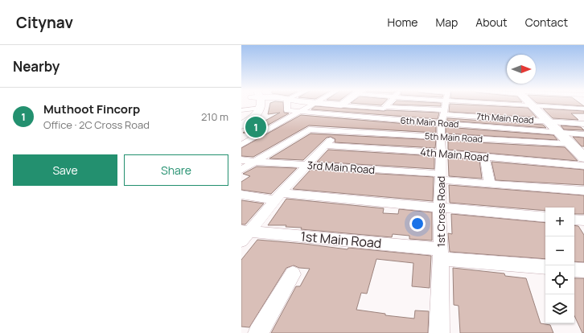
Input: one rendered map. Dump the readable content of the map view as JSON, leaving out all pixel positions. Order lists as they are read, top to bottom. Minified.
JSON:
{"streets":{"street":["7th Main Road","6th Main Road","5th Main Road","4th Main Road","3rd Main Road","1st Cross Road","1st Main Road"]},"crossings":[["5th Main Road","3rd Main Road"],["5th Main Road","1st Cross Road"],["4th Main Road","1st Cross Road"],["3rd Main Road","1st Cross Road"],["1st Cross Road","1st Main Road"]],"north":"right","page":{"header":"Citynav","nav":["Home","Map","About","Contact"],"heading":"Nearby","list":[{"mark":"1","name":"Muthoot Fincorp","note":"Office · 2C Cross Road","value":"210 m"}],"pins":"1","buttons":["Save","Share"],"map_buttons":["+","−"]}}
